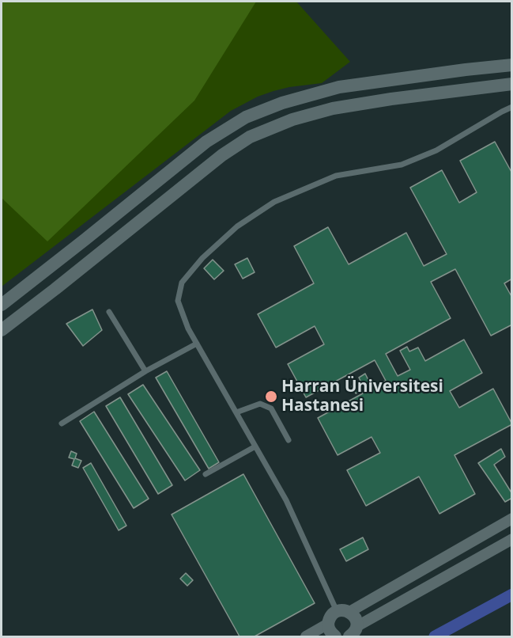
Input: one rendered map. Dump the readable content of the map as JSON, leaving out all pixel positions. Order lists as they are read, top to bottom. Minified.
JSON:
{"places":["Harran Üniversitesi Hastanesi"]}
